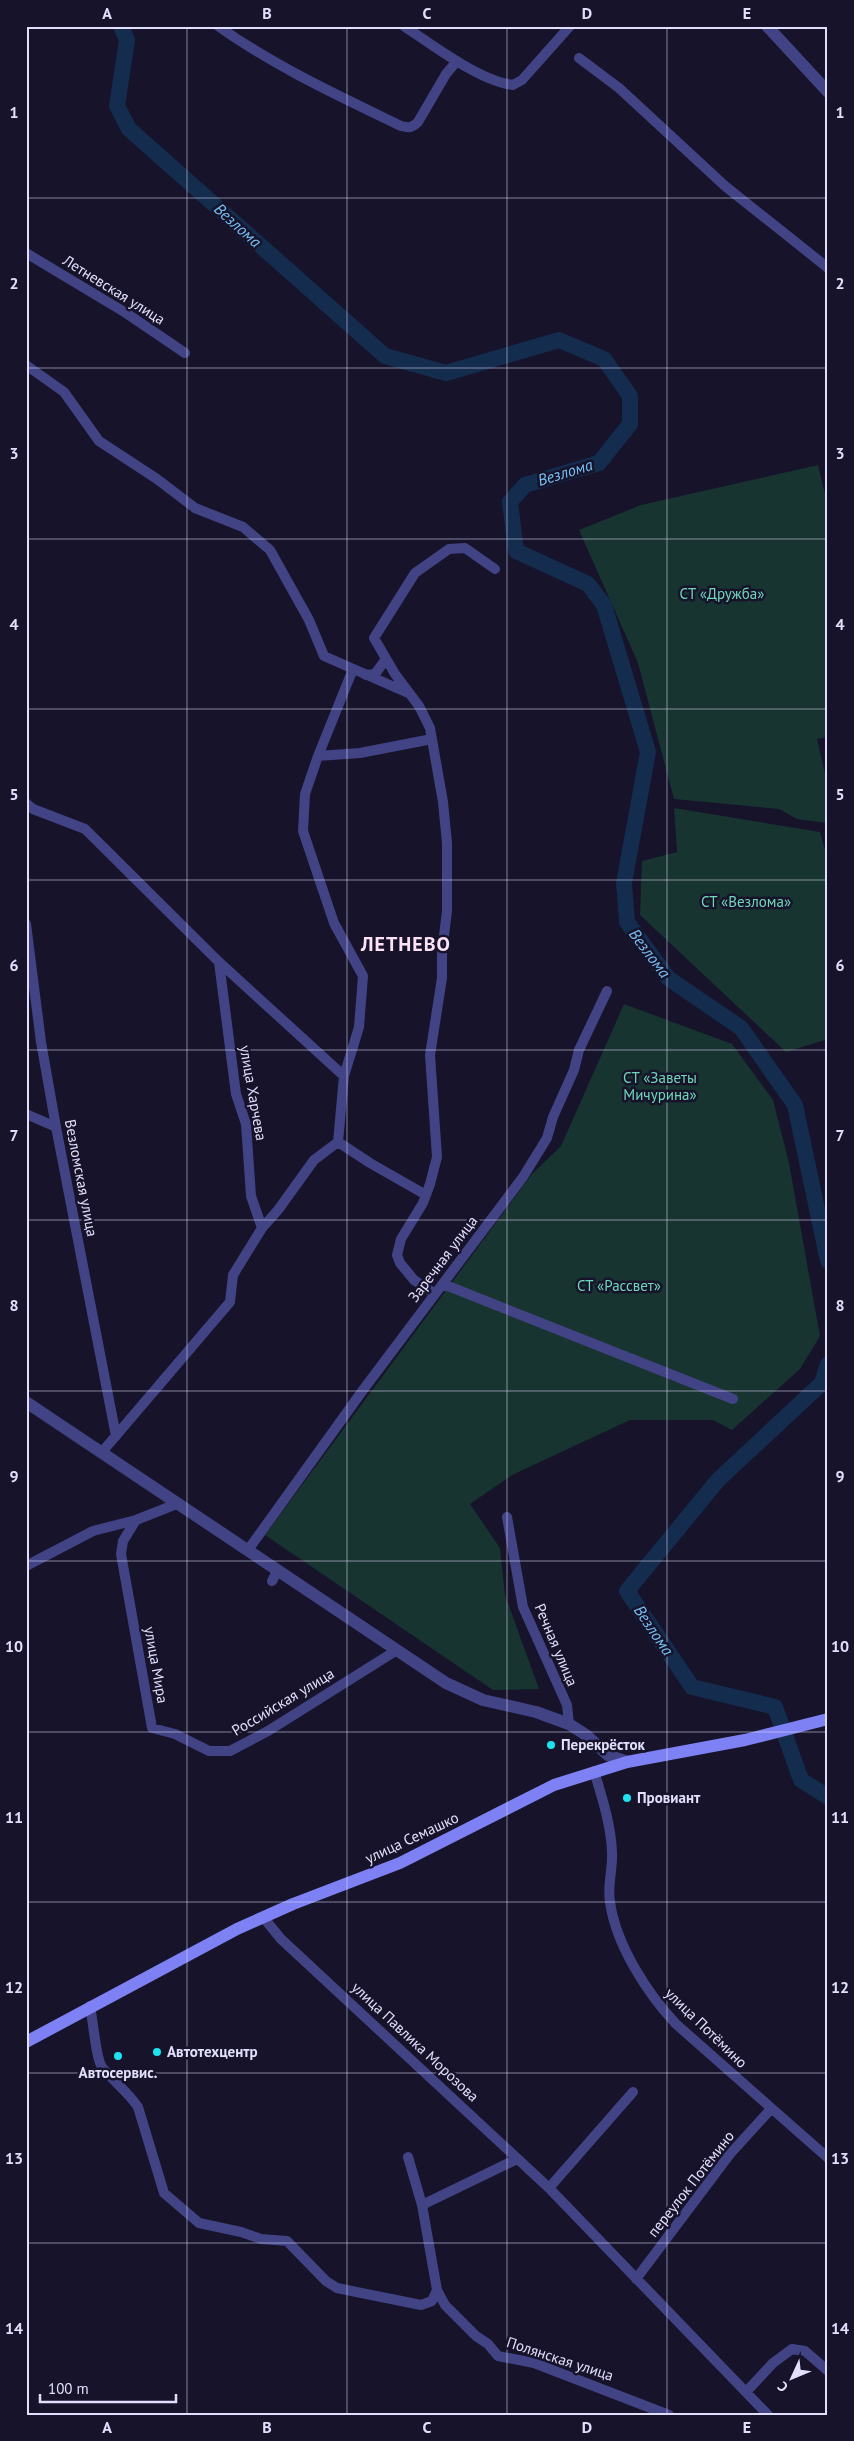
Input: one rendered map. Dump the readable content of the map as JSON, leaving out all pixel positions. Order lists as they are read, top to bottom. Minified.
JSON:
{"streets":{"main road":["улица Семашко"],"street":["Летневская улица","улица Харчева","Везломская улица","Заречная улица","Речная улица","улица Мира","Российская улица","улица Потёмино","улица Павлика Морозова","переулок Потёмино","Полянская улица"]},"crossings":[["улица Мира","Российская улица"],["улица Семашко","улица Потёмино"],["улица Семашко","улица Павлика Морозова"],["улица Потёмино","переулок Потёмино"],["улица Павлика Морозова","переулок Потёмино"]],"districts":["ЛЕТНЕВО"],"water":["Везлома"],"parks":["СТ «Дружба»","СТ «Везлома»","СТ «Заветы Мичурина»","СТ «Рассвет»"],"places":["Перекрёсток","Провиант","Автотехцентр","Автосервис."],"scale_bar":"100 m","north":"bottom left","grid":{"columns":["A","B","C","D","E"],"rows":["1","2","3","4","5","6","7","8","9","10","11","12","13","14"]}}
